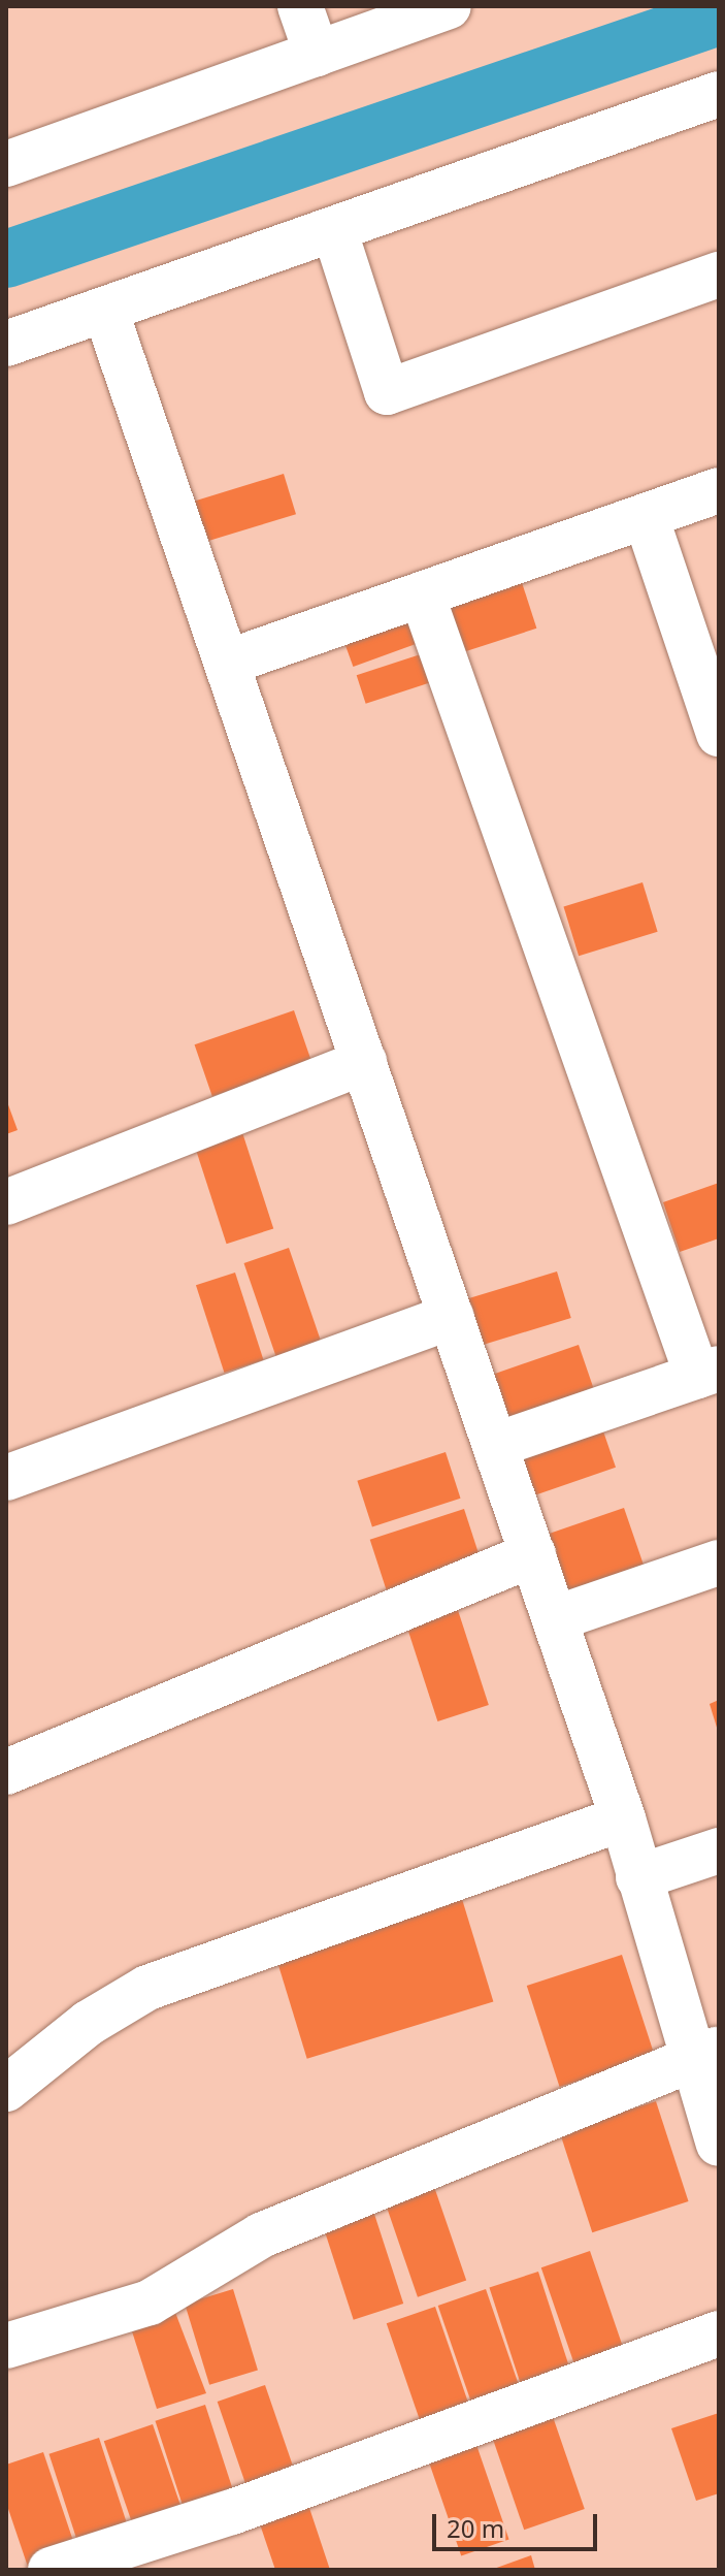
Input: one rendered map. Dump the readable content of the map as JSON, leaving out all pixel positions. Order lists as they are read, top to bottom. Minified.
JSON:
{"scale_bar":"20 m"}
